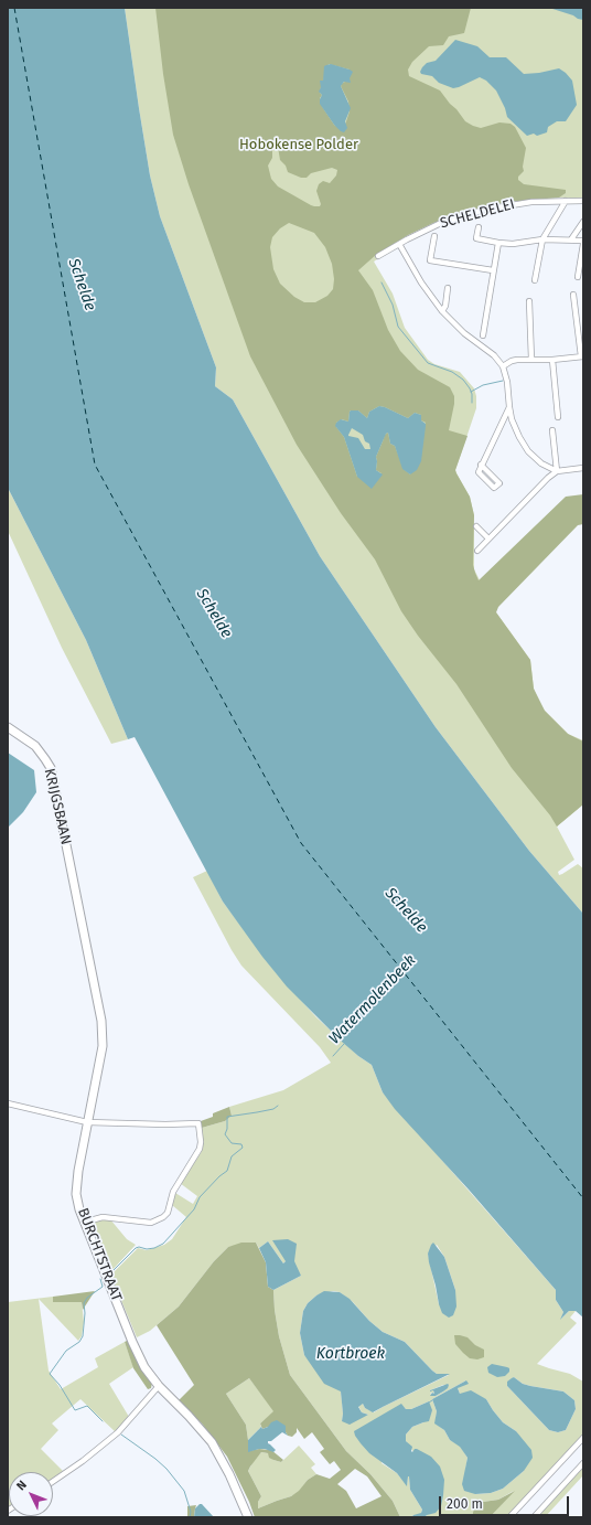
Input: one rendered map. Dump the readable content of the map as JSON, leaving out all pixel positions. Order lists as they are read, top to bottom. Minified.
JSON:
{"streets":{"main road":["KRIJGSBAAN","BURCHTSTRAAT"],"street":["SCHELDELEI"]},"crossings":[["KRIJGSBAAN","BURCHTSTRAAT"]],"water":["Schelde","Watermolenbeek","Kortbroek"],"parks":["Hobokense Polder"],"scale_bar":"200 m","north":"top left"}
